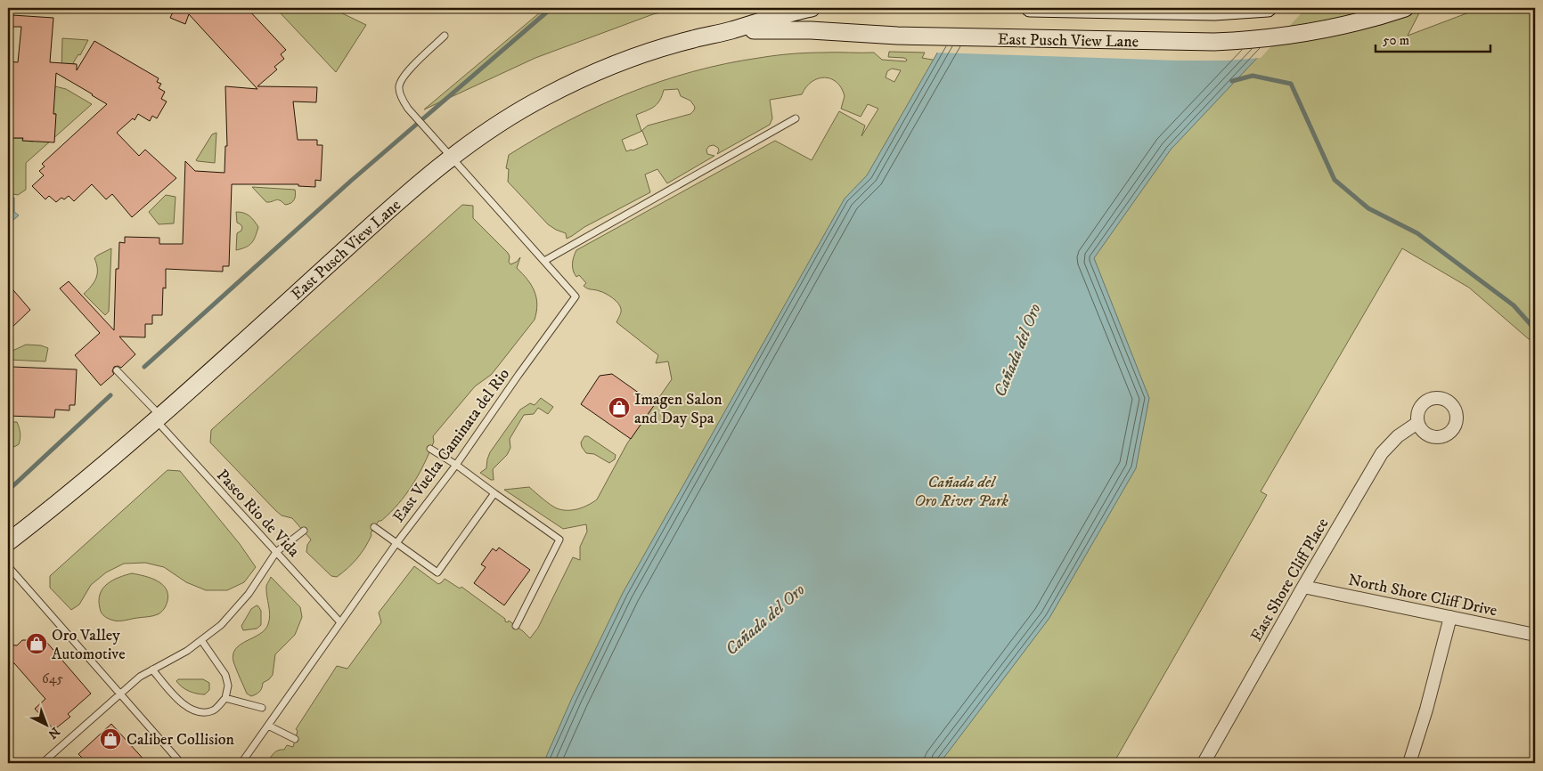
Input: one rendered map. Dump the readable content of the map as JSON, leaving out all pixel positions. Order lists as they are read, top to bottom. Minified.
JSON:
{"streets":{"main road":["East Pusch View Lane"],"street":["East Shore Cliff Place","North Shore Cliff Drive"],"lane":["East Vuelta Caminata del Rio","Paseo Rio de Vida"]},"crossings":[["East Pusch View Lane","East Vuelta Caminata del Rio"],["East Pusch View Lane","Paseo Rio de Vida"],["East Vuelta Caminata del Rio","Paseo Rio de Vida"],["East Shore Cliff Place","North Shore Cliff Drive"]],"water":["Cañada del Oro"],"parks":["Cañada del Oro River Park"],"places":{"shop":["Imagen Salon and Day Spa","Oro Valley Automotive","Caliber Collision"]},"house_numbers":["645"],"scale_bar":"50 m","north":"bottom right"}
